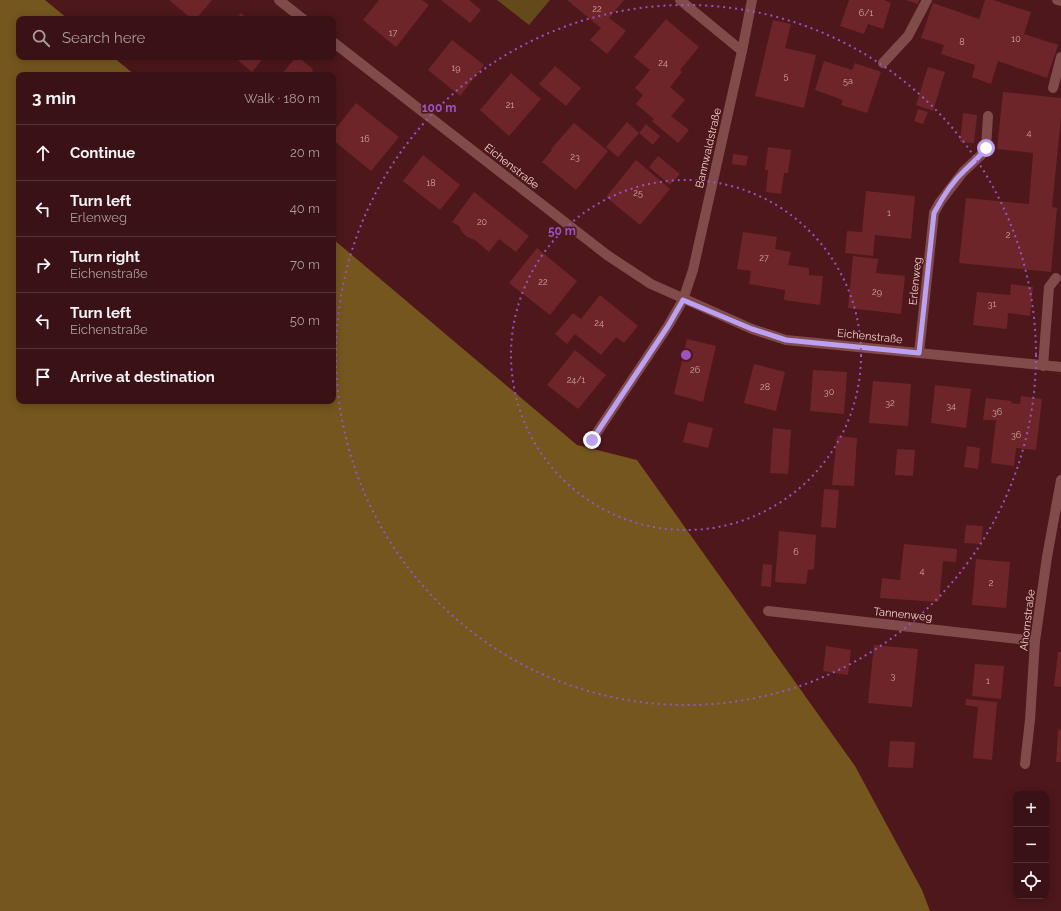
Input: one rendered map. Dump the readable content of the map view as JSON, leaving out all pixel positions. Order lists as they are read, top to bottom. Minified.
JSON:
{"streets":{"street":["Bannwaldstraße","Eichenstraße","Erlenweg","Tannenweg","Ahornstraße"]},"crossings":[["Bannwaldstraße","Eichenstraße"],["Eichenstraße","Erlenweg"],["Tannenweg","Ahornstraße"]],"house_numbers":["22","6/1","17","10","8","24","19","5","5a","21","4","16","23","18","25","1","20","2","27","22","29","31","24","26","24/1","28","30","32","34","36","36","6","4","2","3","1"],"page":{"search":"Search here","heading":["3 min","Walk · 180 m"],"list":[["Continue","20 m"],["Turn left","Erlenweg","40 m"],["Turn right","Eichenstraße","70 m"],["Turn left","Eichenstraße","50 m"],"Arrive at destination"],"map_buttons":["+","−"]},"rings":["100 m","50 m"]}
